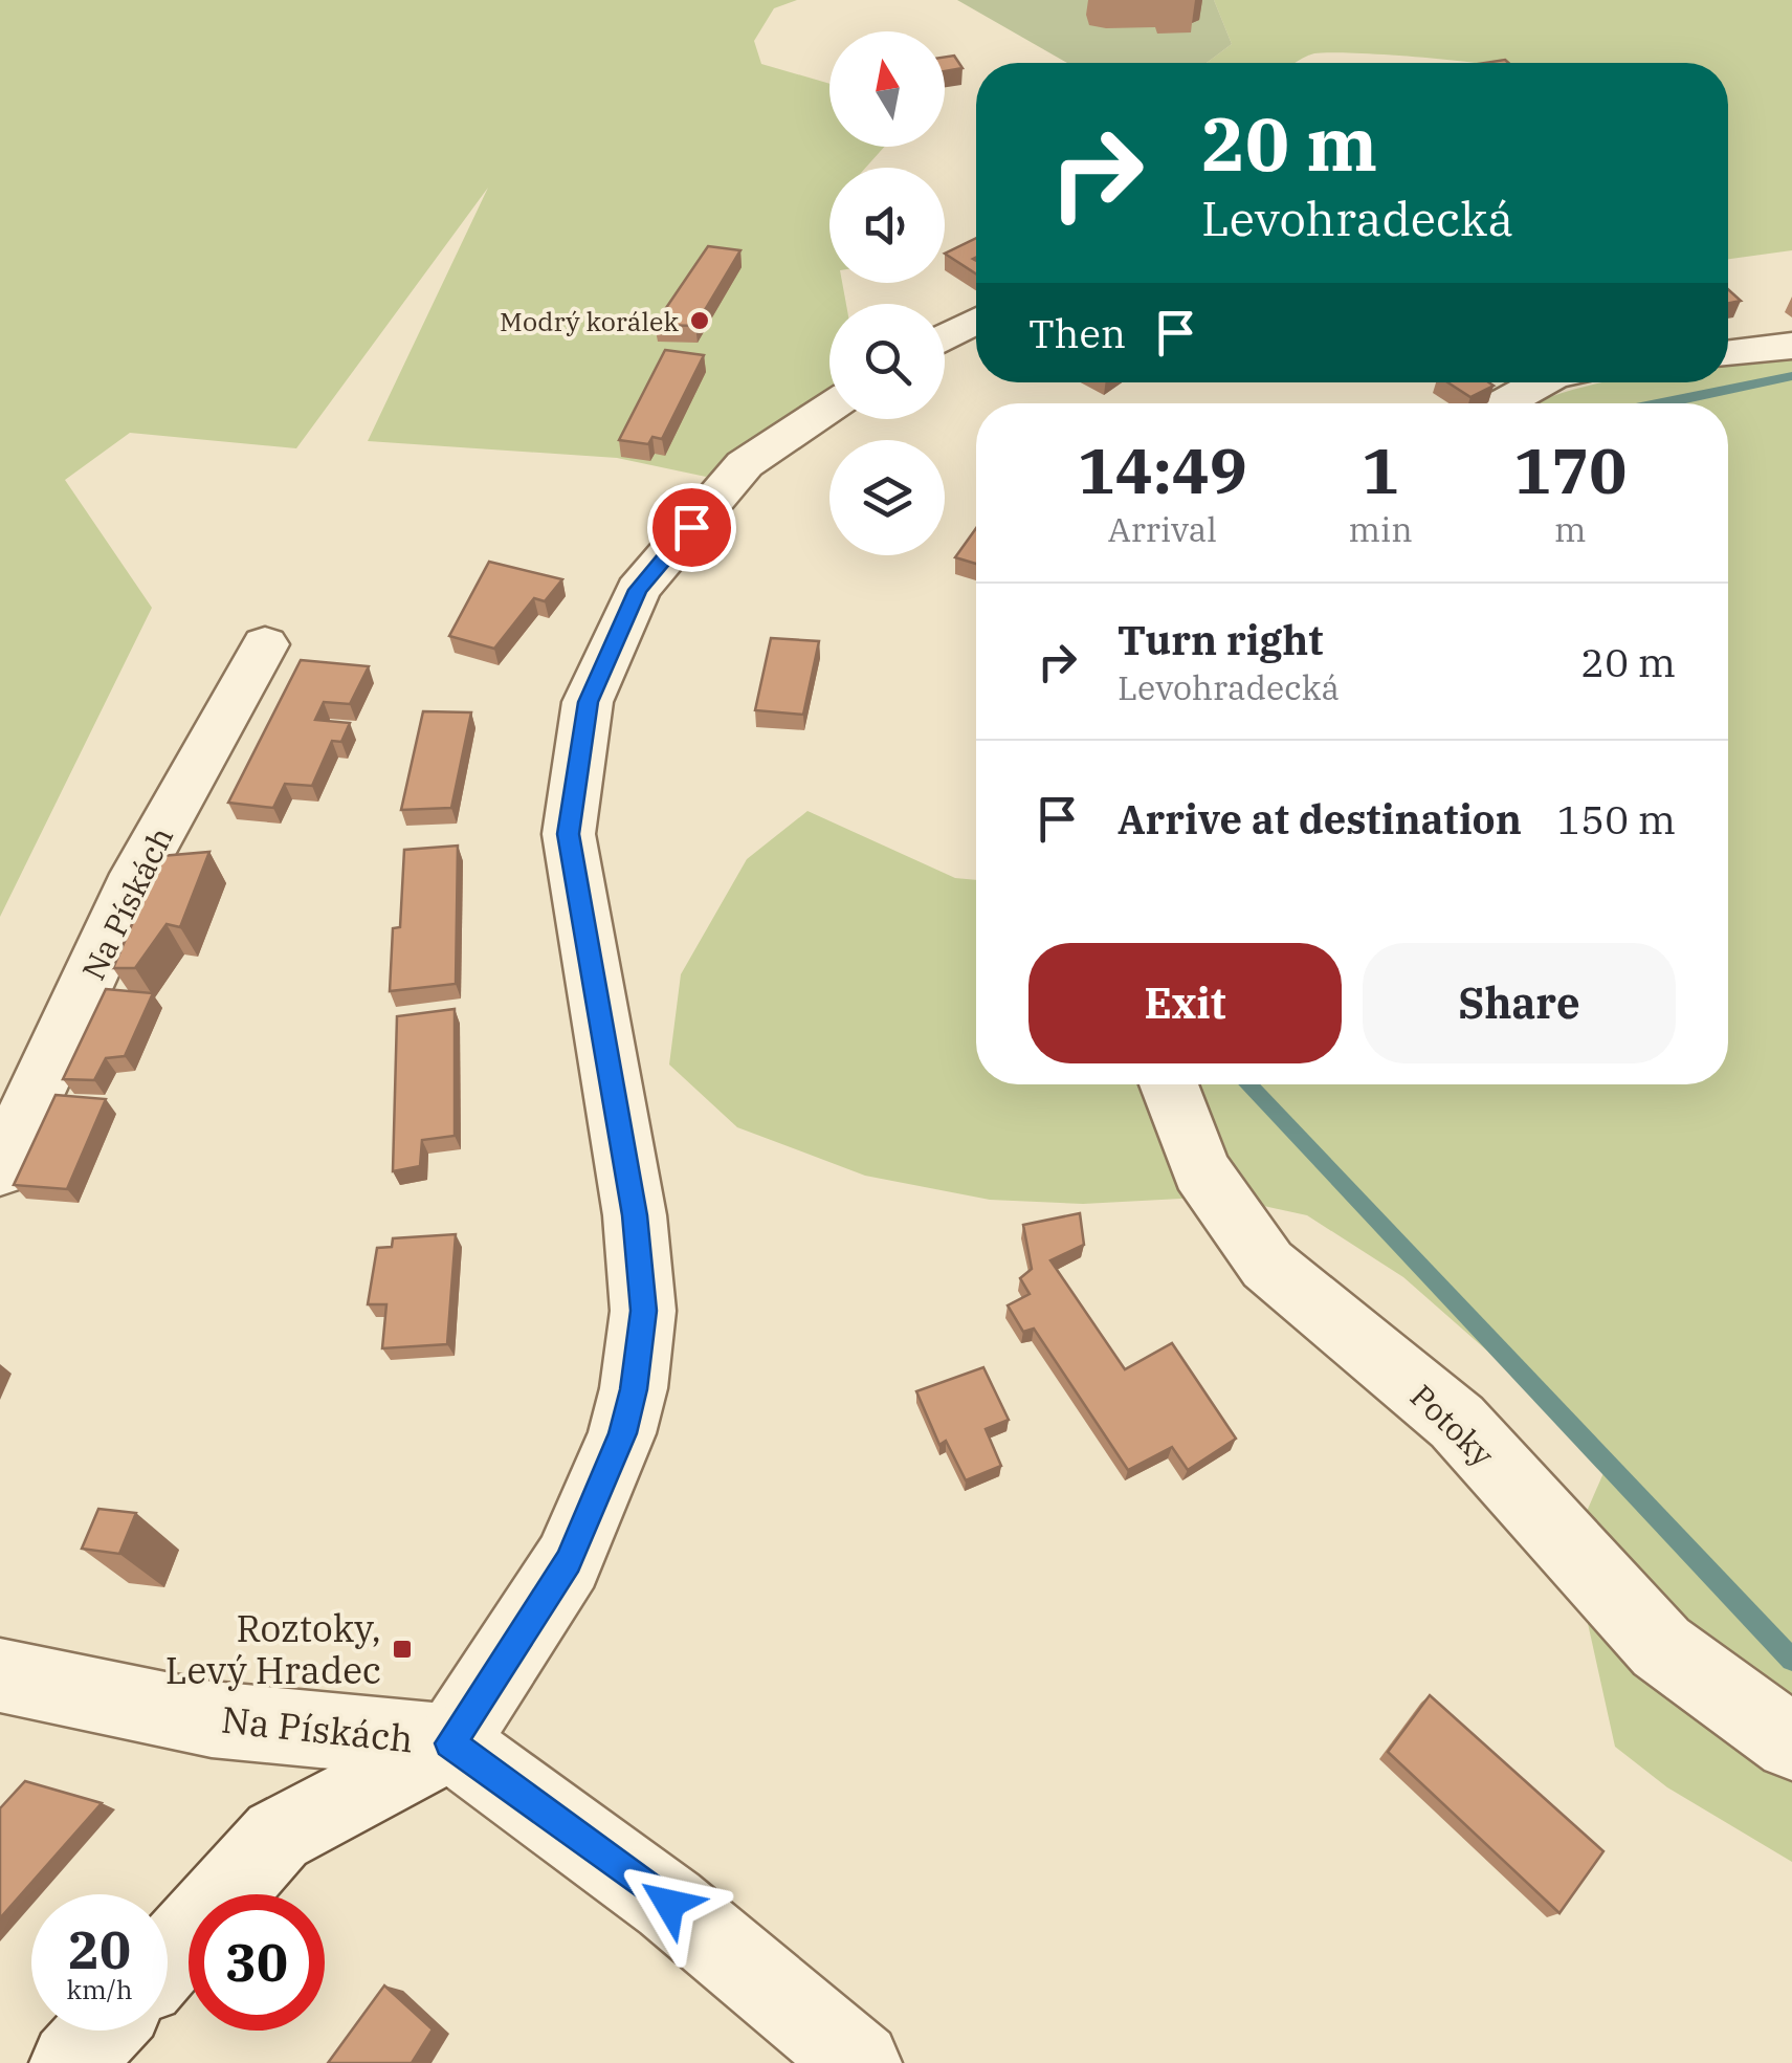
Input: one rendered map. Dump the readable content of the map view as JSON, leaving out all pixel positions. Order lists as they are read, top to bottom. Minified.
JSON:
{"streets":{"street":["Na Pískách","Potoky"]},"places":{"other":["Modrý korálek"],"transit":["Roztoky, Levý Hradec"]},"north":"top","page":{"turn":["20 m","Levohradecká"],"then":"Then","eta":["14:49","Arrival","1","min","170","m"],"list":[{"name":"Turn right","note":"Levohradecká","value":"20 m"},{"name":"Arrive at destination","value":"150 m"}],"buttons":["Exit","Share"],"speed":"20 km/h","limit":"30"}}
